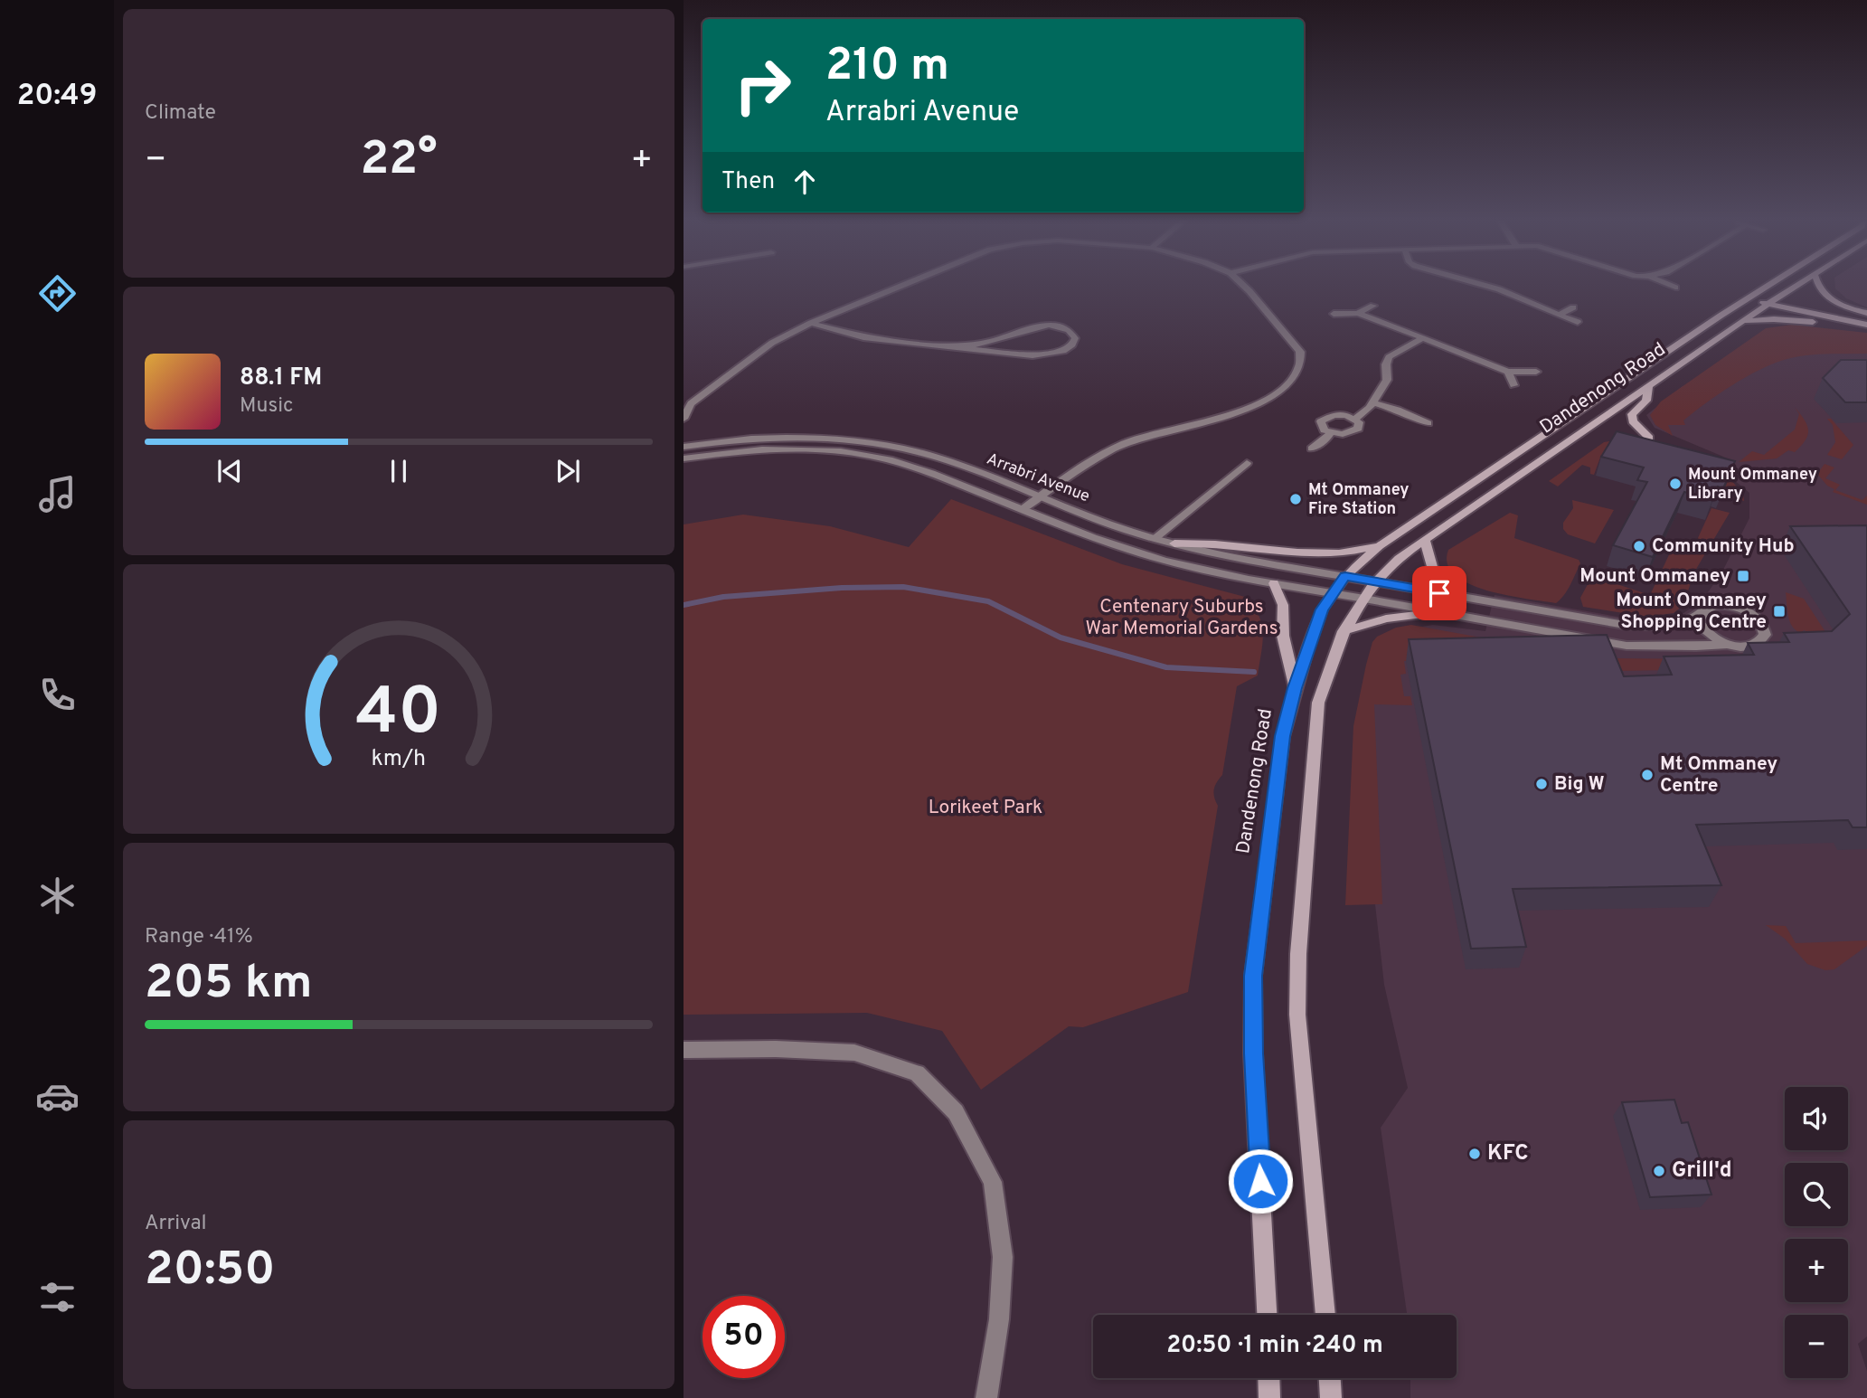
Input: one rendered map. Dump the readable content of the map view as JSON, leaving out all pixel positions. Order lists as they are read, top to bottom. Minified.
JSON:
{"streets":{"main road":["Dandenong Road"],"street":["Arrabri Avenue"]},"crossings":[["Dandenong Road","Arrabri Avenue"]],"parks":["Centenary Suburbs War Memorial Gardens","Lorikeet Park"],"places":{"other":["Mount Ommaney Library","Mt Ommaney Fire Station","Community Hub","Mt Ommaney Centre","Big W","KFC","Grill'd"],"transit":["Mount Ommaney","Mount Ommaney Shopping Centre"]},"page":{"tabs":"20:49","tile":["Climate",["Range · 41%","205 km"],["Arrival","20:50"]],"turn":["210 m","Arrabri Avenue"],"heat":["−","22°","+"],"then":"Then","song":["88.1 FM","Music"],"map_buttons":["+","−"],"limit":"50","trip":"20:50 · 1 min · 240 m","gauge":["40","km/h"]}}
